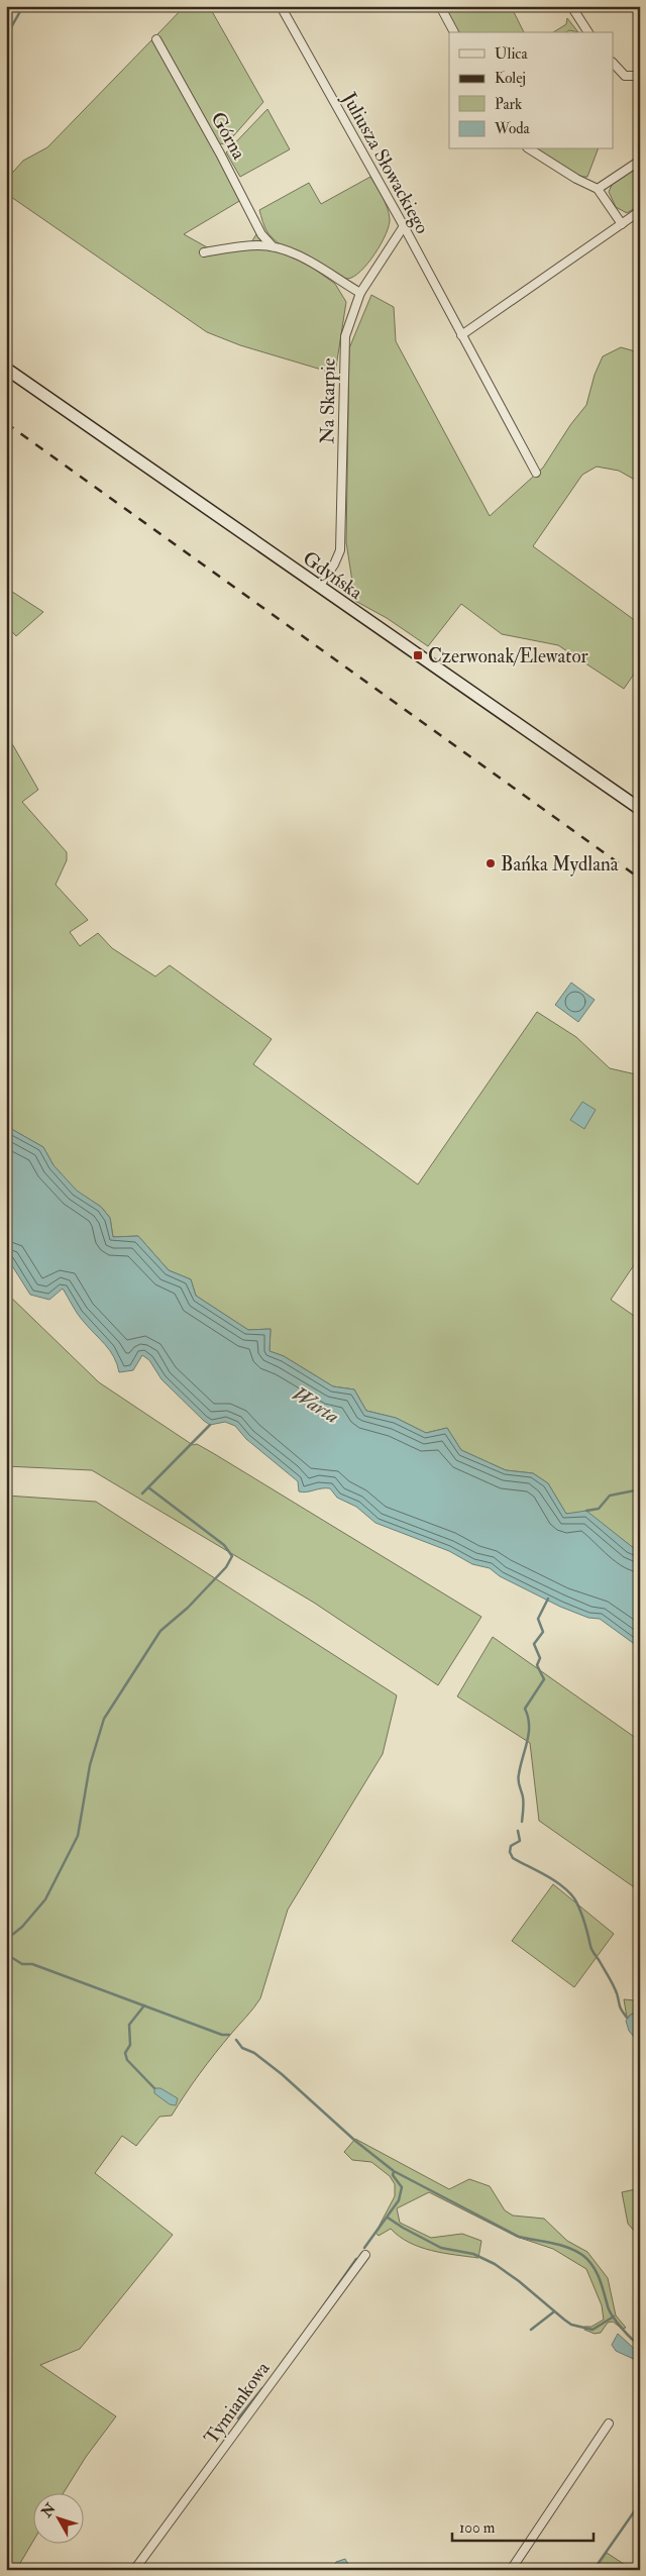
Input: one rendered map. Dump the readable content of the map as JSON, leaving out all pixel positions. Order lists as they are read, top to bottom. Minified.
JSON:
{"streets":{"main road":["Gdyńska"],"street":["Górna","Juliusza Słowackiego","Na Skarpie","Tymiankowa"]},"crossings":[["Juliusza Słowackiego","Na Skarpie"],["Na Skarpie","Gdyńska"]],"water":["Warta"],"places":{"transit":["Czerwonak/Elewator"],"other":["Bańka Mydlana"]},"legend":["Ulica","Kolej","Park","Woda"],"scale_bar":"100 m","north":"top left"}
